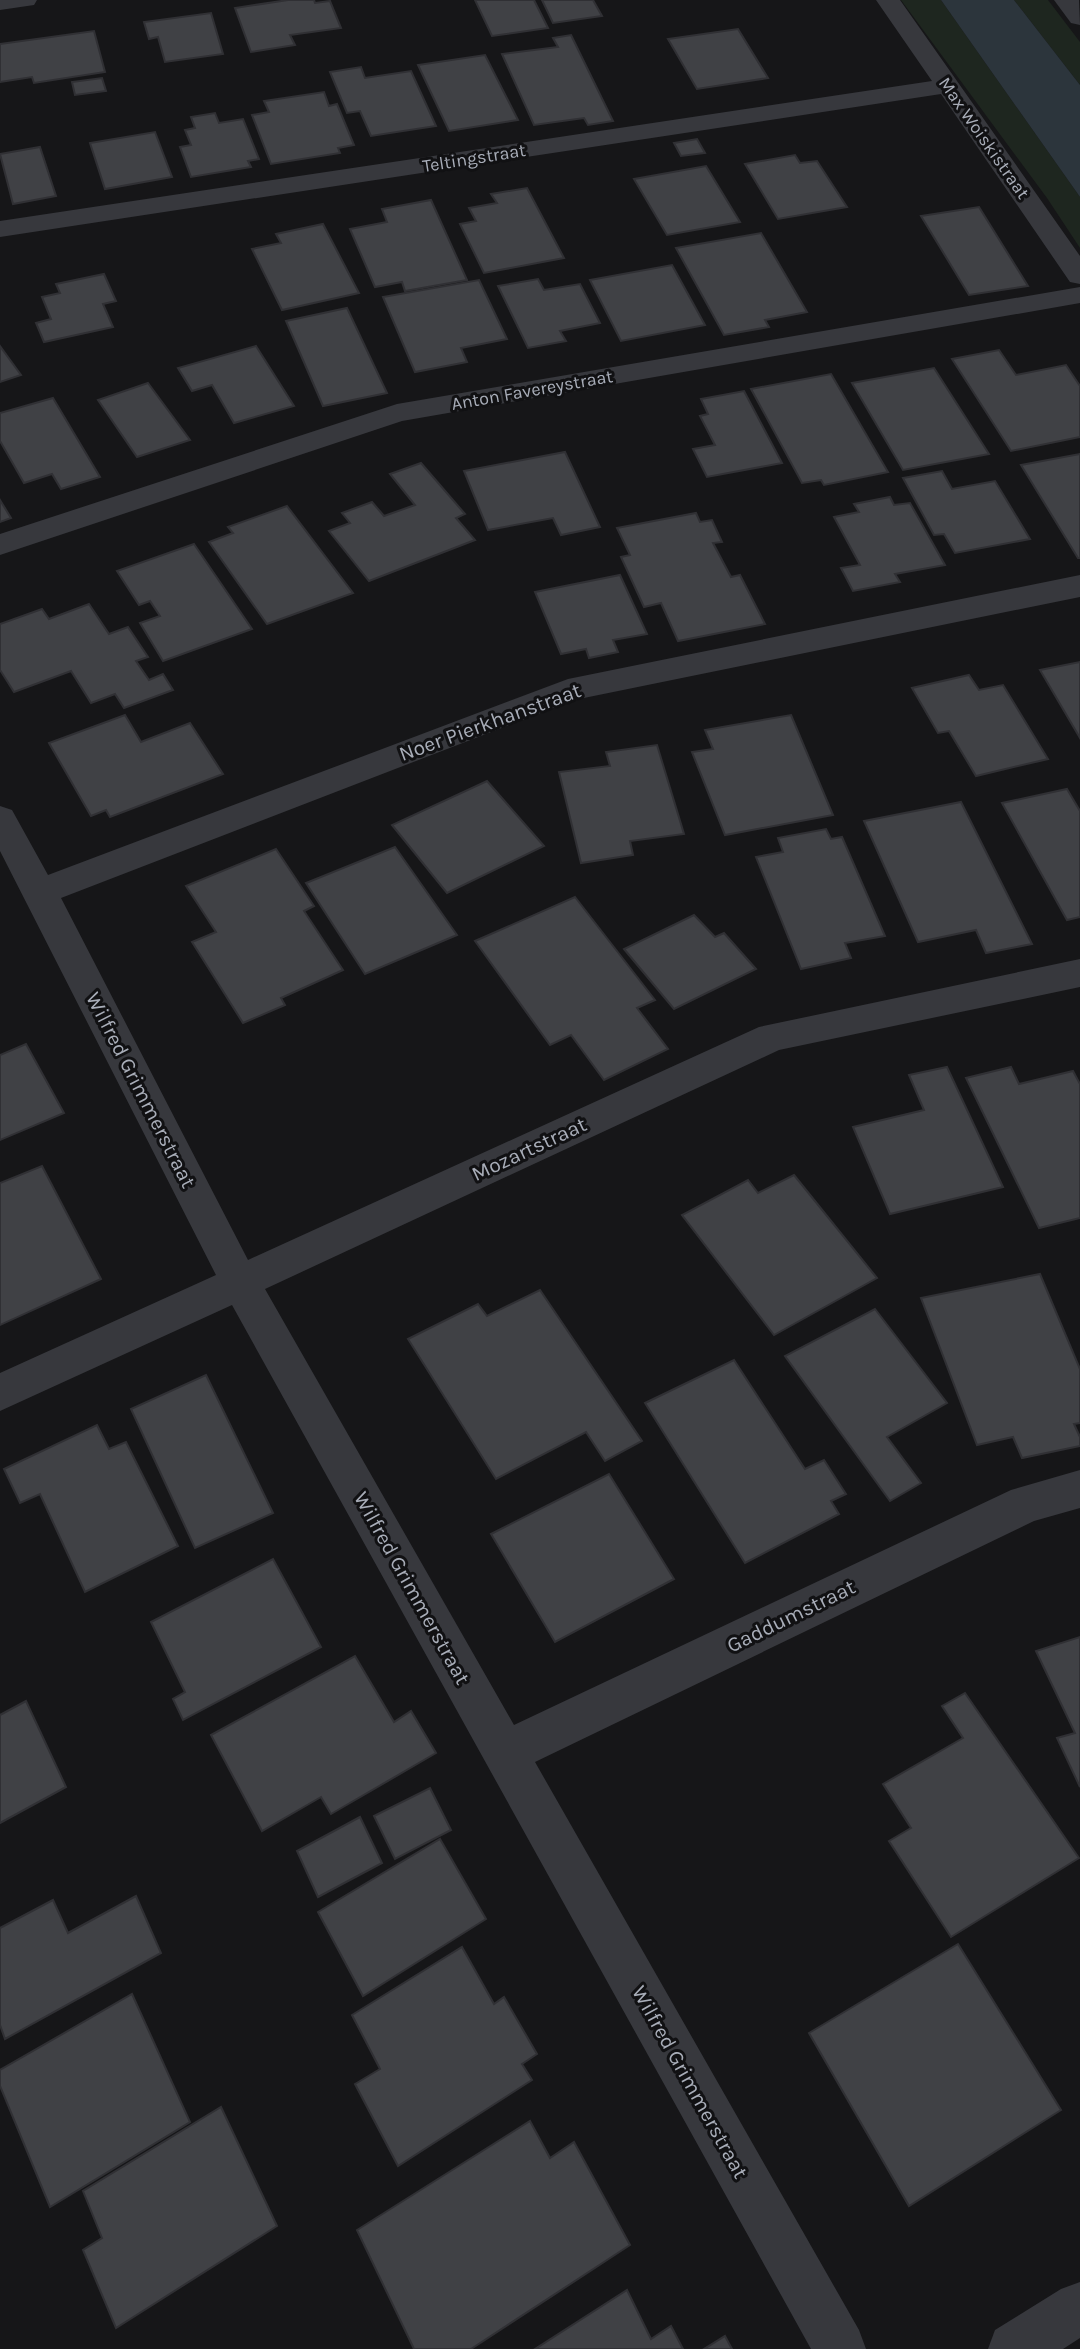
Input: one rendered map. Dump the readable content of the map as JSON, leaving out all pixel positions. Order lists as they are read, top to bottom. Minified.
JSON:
{"streets":{"street":["Max Woiskistraat","Teltingstraat","Anton Favereystraat","Noer Pierkhanstraat","Wilfred Grimmerstraat","Mozartstraat","Gaddumstraat"]},"crossings":[["Max Woiskistraat","Teltingstraat"],["Noer Pierkhanstraat","Wilfred Grimmerstraat"],["Wilfred Grimmerstraat","Mozartstraat"],["Wilfred Grimmerstraat","Gaddumstraat"]]}
